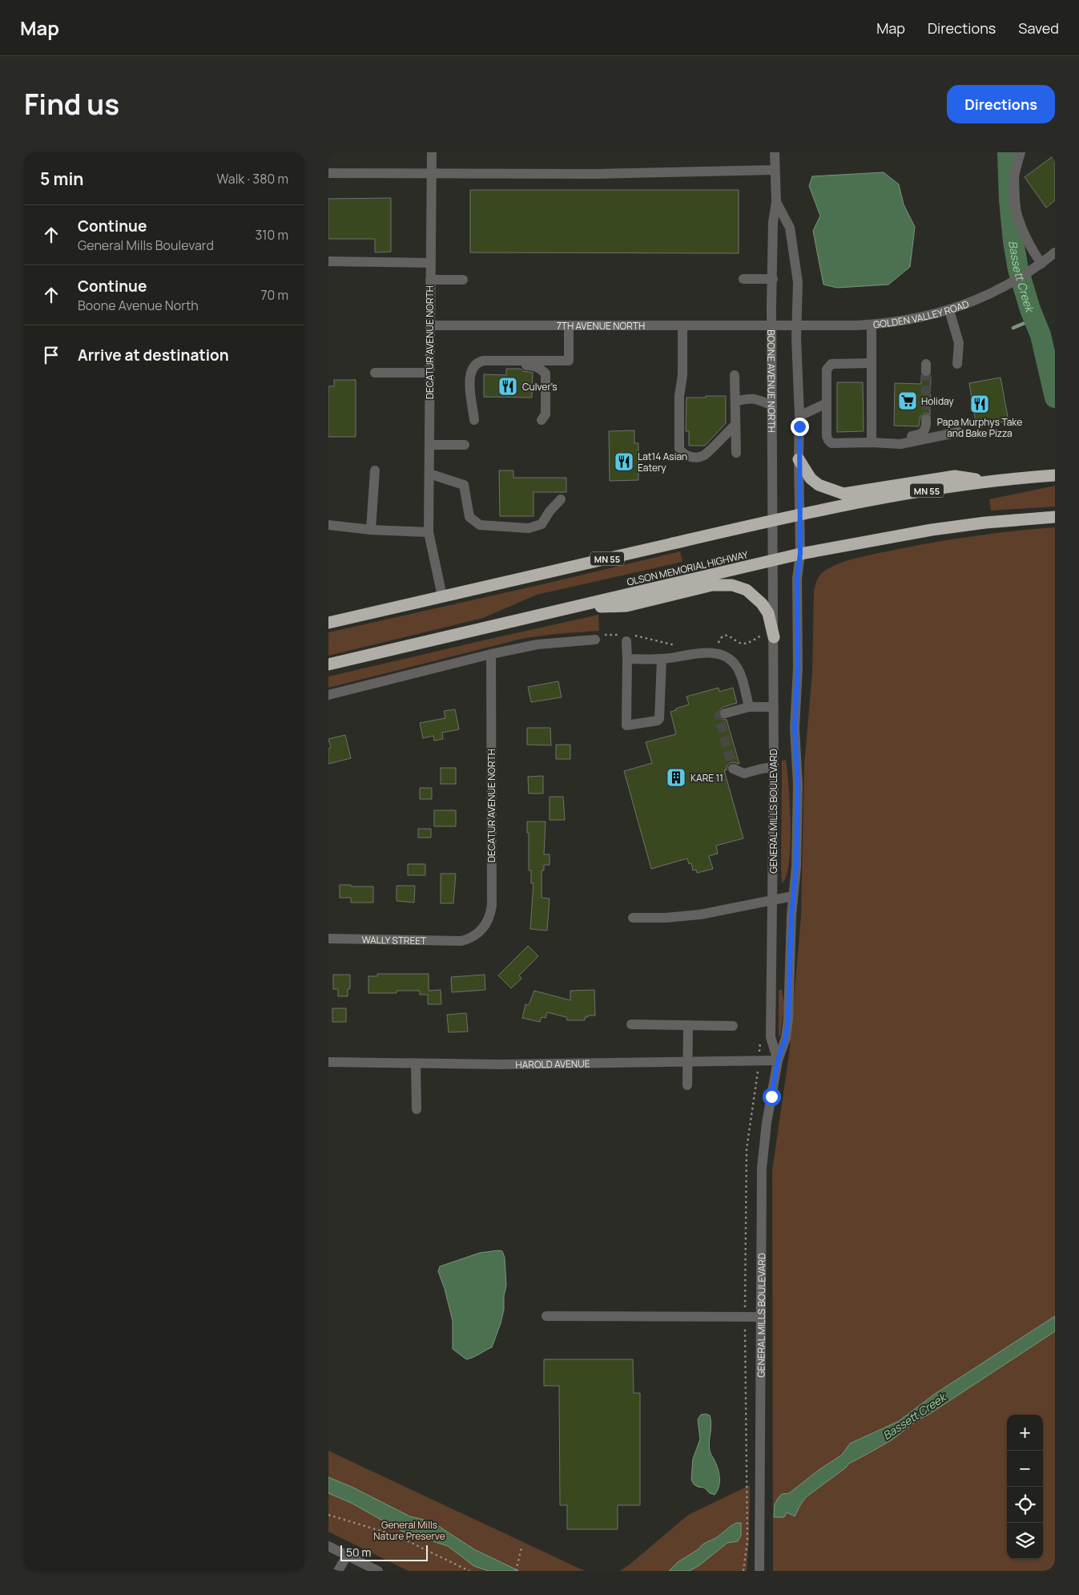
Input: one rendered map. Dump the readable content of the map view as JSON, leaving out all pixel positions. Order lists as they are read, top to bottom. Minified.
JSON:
{"streets":{"highway":["MN 55","OLSON MEMORIAL HIGHWAY"],"street":["GOLDEN VALLEY ROAD","7TH AVENUE NORTH","DECATUR AVENUE NORTH","BOONE AVENUE NORTH","GENERAL MILLS BOULEVARD","WALLY STREET","HAROLD AVENUE"]},"crossings":[["GOLDEN VALLEY ROAD","7TH AVENUE NORTH"],["GOLDEN VALLEY ROAD","BOONE AVENUE NORTH"],["7TH AVENUE NORTH","DECATUR AVENUE NORTH"],["7TH AVENUE NORTH","BOONE AVENUE NORTH"],["DECATUR AVENUE NORTH","MN 55"],["DECATUR AVENUE NORTH","WALLY STREET"],["BOONE AVENUE NORTH","MN 55"],["BOONE AVENUE NORTH","OLSON MEMORIAL HIGHWAY"],["BOONE AVENUE NORTH","GENERAL MILLS BOULEVARD"],["OLSON MEMORIAL HIGHWAY","GENERAL MILLS BOULEVARD"],["GENERAL MILLS BOULEVARD","HAROLD AVENUE"]],"water":["Bassett Creek"],"parks":["General Mills Nature Preserve"],"places":{"restaurant":["Culver's","Papa Murphys Take and Bake Pizza","Lat14 Asian Eatery"],"supermarket":["Holiday"],"building":["KARE 11"]},"scale_bar":"50 m","page":{"header":"Map","nav":["Map","Directions","Saved"],"title":"Find us","buttons":"Directions","heading":["5 min","Walk · 380 m"],"list":[["Continue","General Mills Boulevard","310 m"],["Continue","Boone Avenue North","70 m"],"Arrive at destination"],"map_buttons":["+","−"],"scale":"50 m"}}
